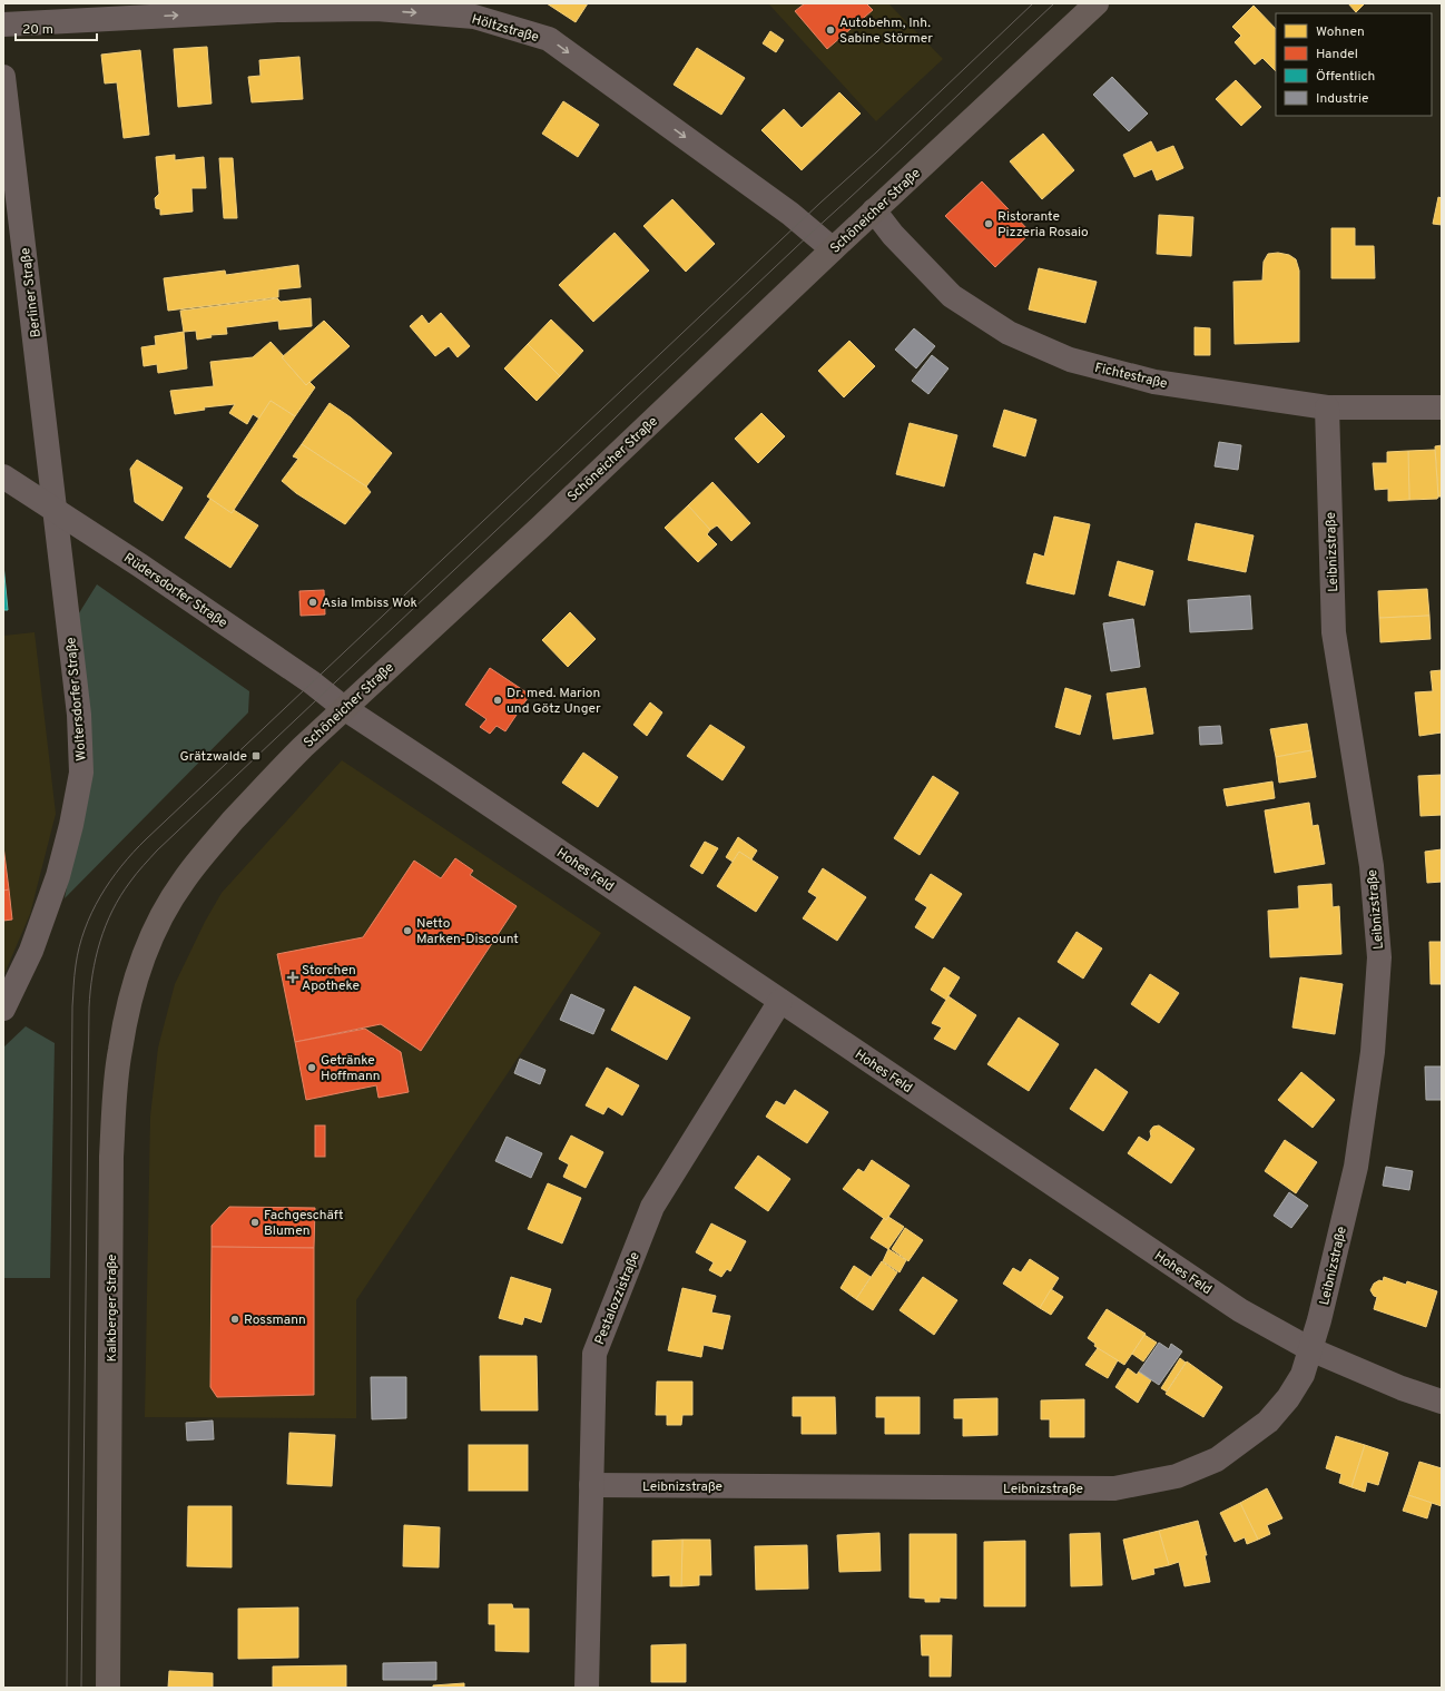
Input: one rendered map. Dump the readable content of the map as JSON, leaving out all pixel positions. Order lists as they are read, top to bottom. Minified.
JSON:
{"streets":{"main road":["Schöneicher Straße","Kalkberger Straße"],"street":["Höltzstraße","Berliner Straße","Fichtestraße","Leibnizstraße","Rüdersdorfer Straße","Woltersdorfer Straße","Hohes Feld","Pestalozzistraße"]},"crossings":[["Höltzstraße","Schöneicher Straße"],["Schöneicher Straße","Fichtestraße"],["Schöneicher Straße","Rüdersdorfer Straße"],["Schöneicher Straße","Hohes Feld"],["Schöneicher Straße","Kalkberger Straße"],["Berliner Straße","Rüdersdorfer Straße"],["Berliner Straße","Woltersdorfer Straße"],["Fichtestraße","Leibnizstraße"],["Leibnizstraße","Hohes Feld"],["Leibnizstraße","Pestalozzistraße"],["Rüdersdorfer Straße","Woltersdorfer Straße"],["Rüdersdorfer Straße","Hohes Feld"],["Hohes Feld","Pestalozzistraße"]],"one_way":["Höltzstraße"],"places":{"other":["Autobehm, Inh. Sabine Störmer","Ristorante Pizzeria Rosaio","Asia Imbiss Wok","Dr. med. Marion und Götz Unger","Netto Marken-Discount","Getränke Hoffmann","Fachgeschäft Blumen","Rossmann"],"transit":["Grätzwalde"],"health":["Storchen Apotheke"]},"legend":["Wohnen","Handel","Öffentlich","Industrie"],"scale_bar":"20 m"}
